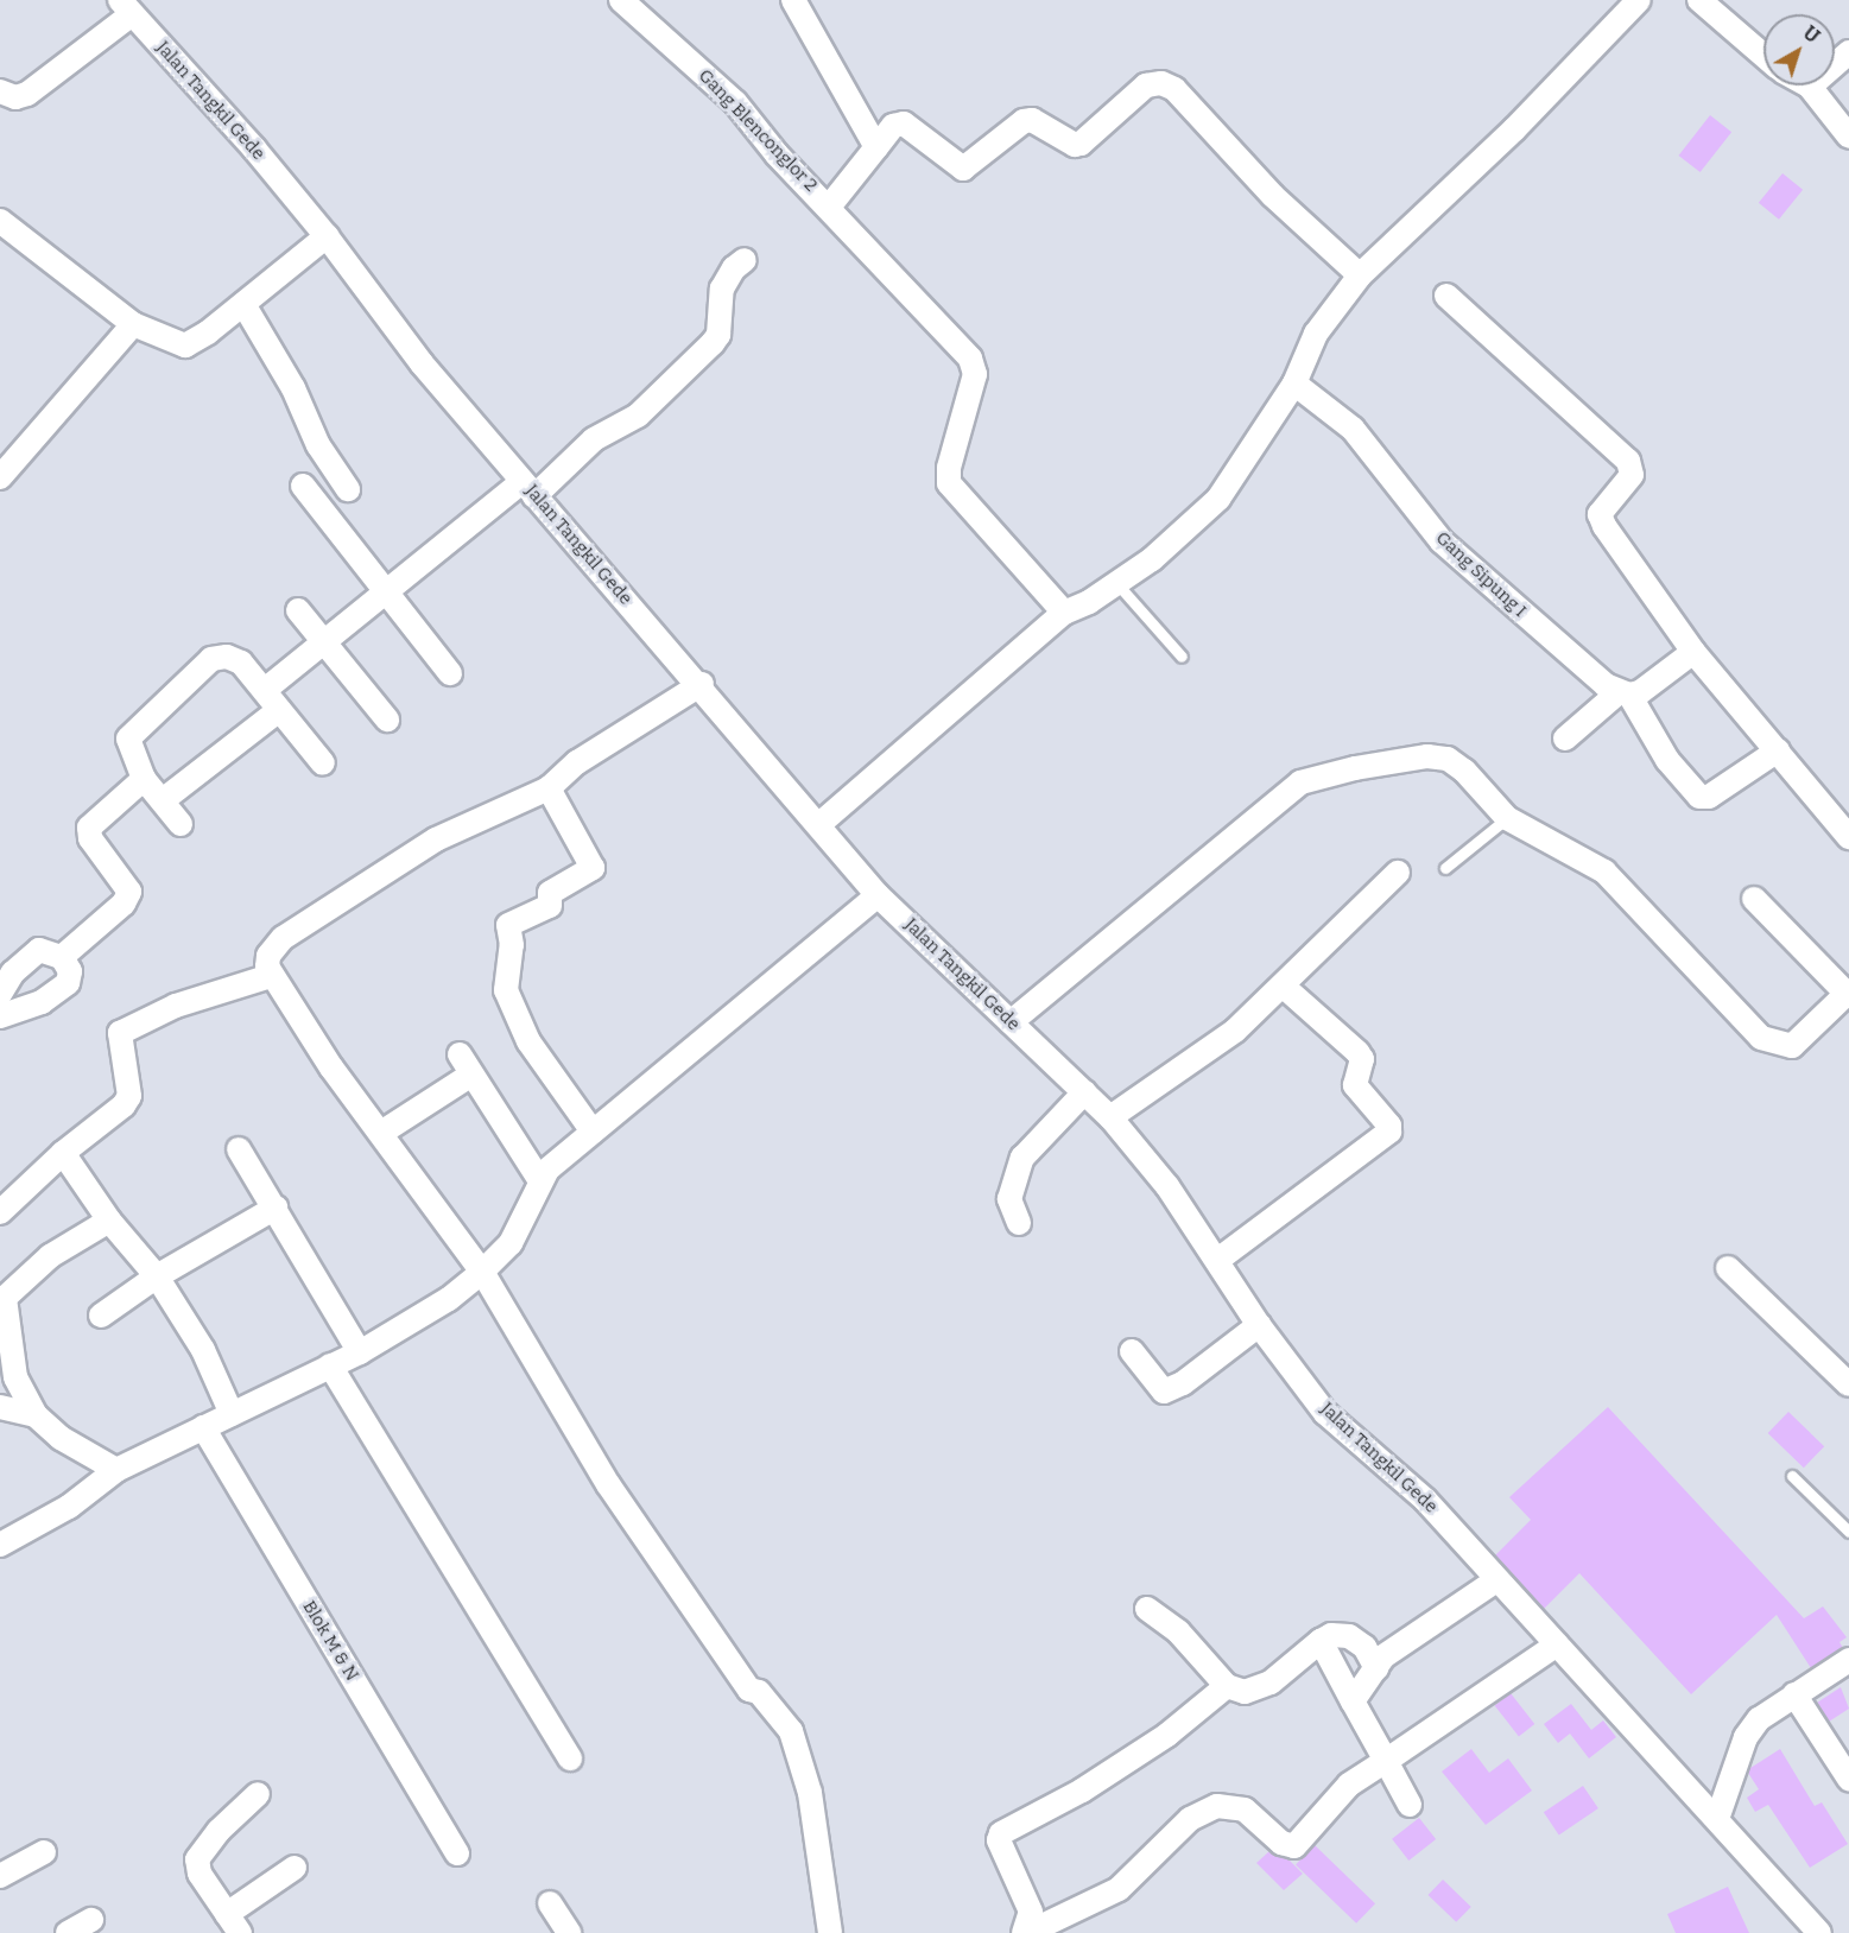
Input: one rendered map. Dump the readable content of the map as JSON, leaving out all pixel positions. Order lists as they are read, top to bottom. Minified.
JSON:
{"streets":{"street":["Jalan Tangkil Gede","Gang Blenconglor 2","Gang Sipung I","Blok M & N"]},"north":"top right"}
